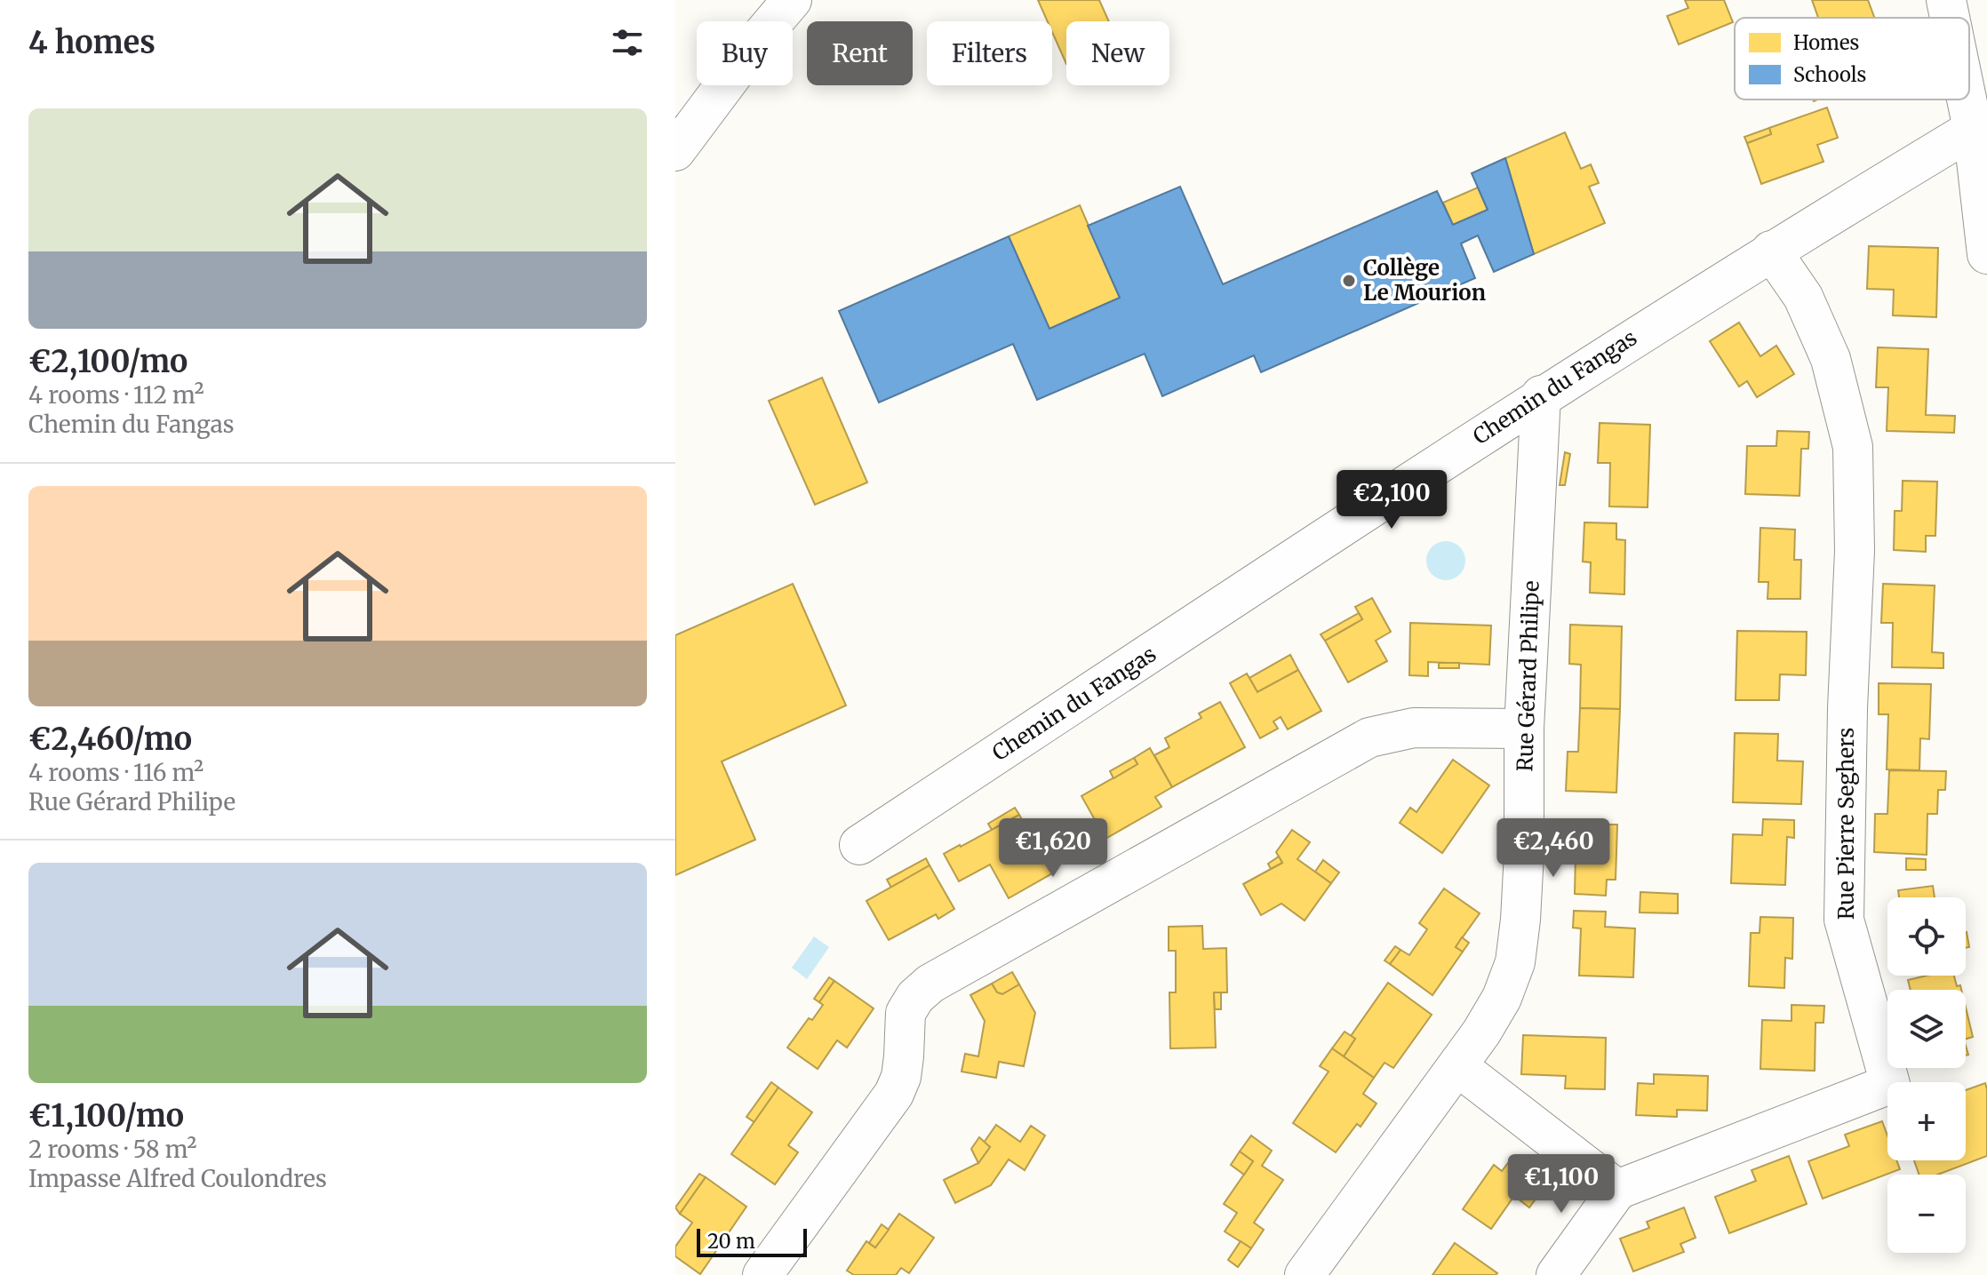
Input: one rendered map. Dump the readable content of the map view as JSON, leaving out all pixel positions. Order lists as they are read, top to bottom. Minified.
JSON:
{"streets":{"street":["Chemin du Fangas","Rue Gérard Philipe","Rue Pierre Seghers"]},"crossings":[["Chemin du Fangas","Rue Gérard Philipe"],["Chemin du Fangas","Rue Pierre Seghers"]],"places":["Collège Le Mourion"],"legend":["Homes","Schools"],"scale_bar":"20 m","page":{"heading":"4 homes","chip":["Buy","Rent","Filters","New"],"list":[{"name":"€2,100/mo","note":"4 rooms · 112 m² · Chemin du Fangas"},{"name":"€2,460/mo","note":"4 rooms · 116 m² · Rue Gérard Philipe"},{"name":"€1,100/mo","note":"2 rooms · 58 m² · Impasse Alfred Coulondres"}],"price":["€2,100","€1,620","€2,460","€1,100"],"map_buttons":["+","−"],"scale":"20 m"}}
